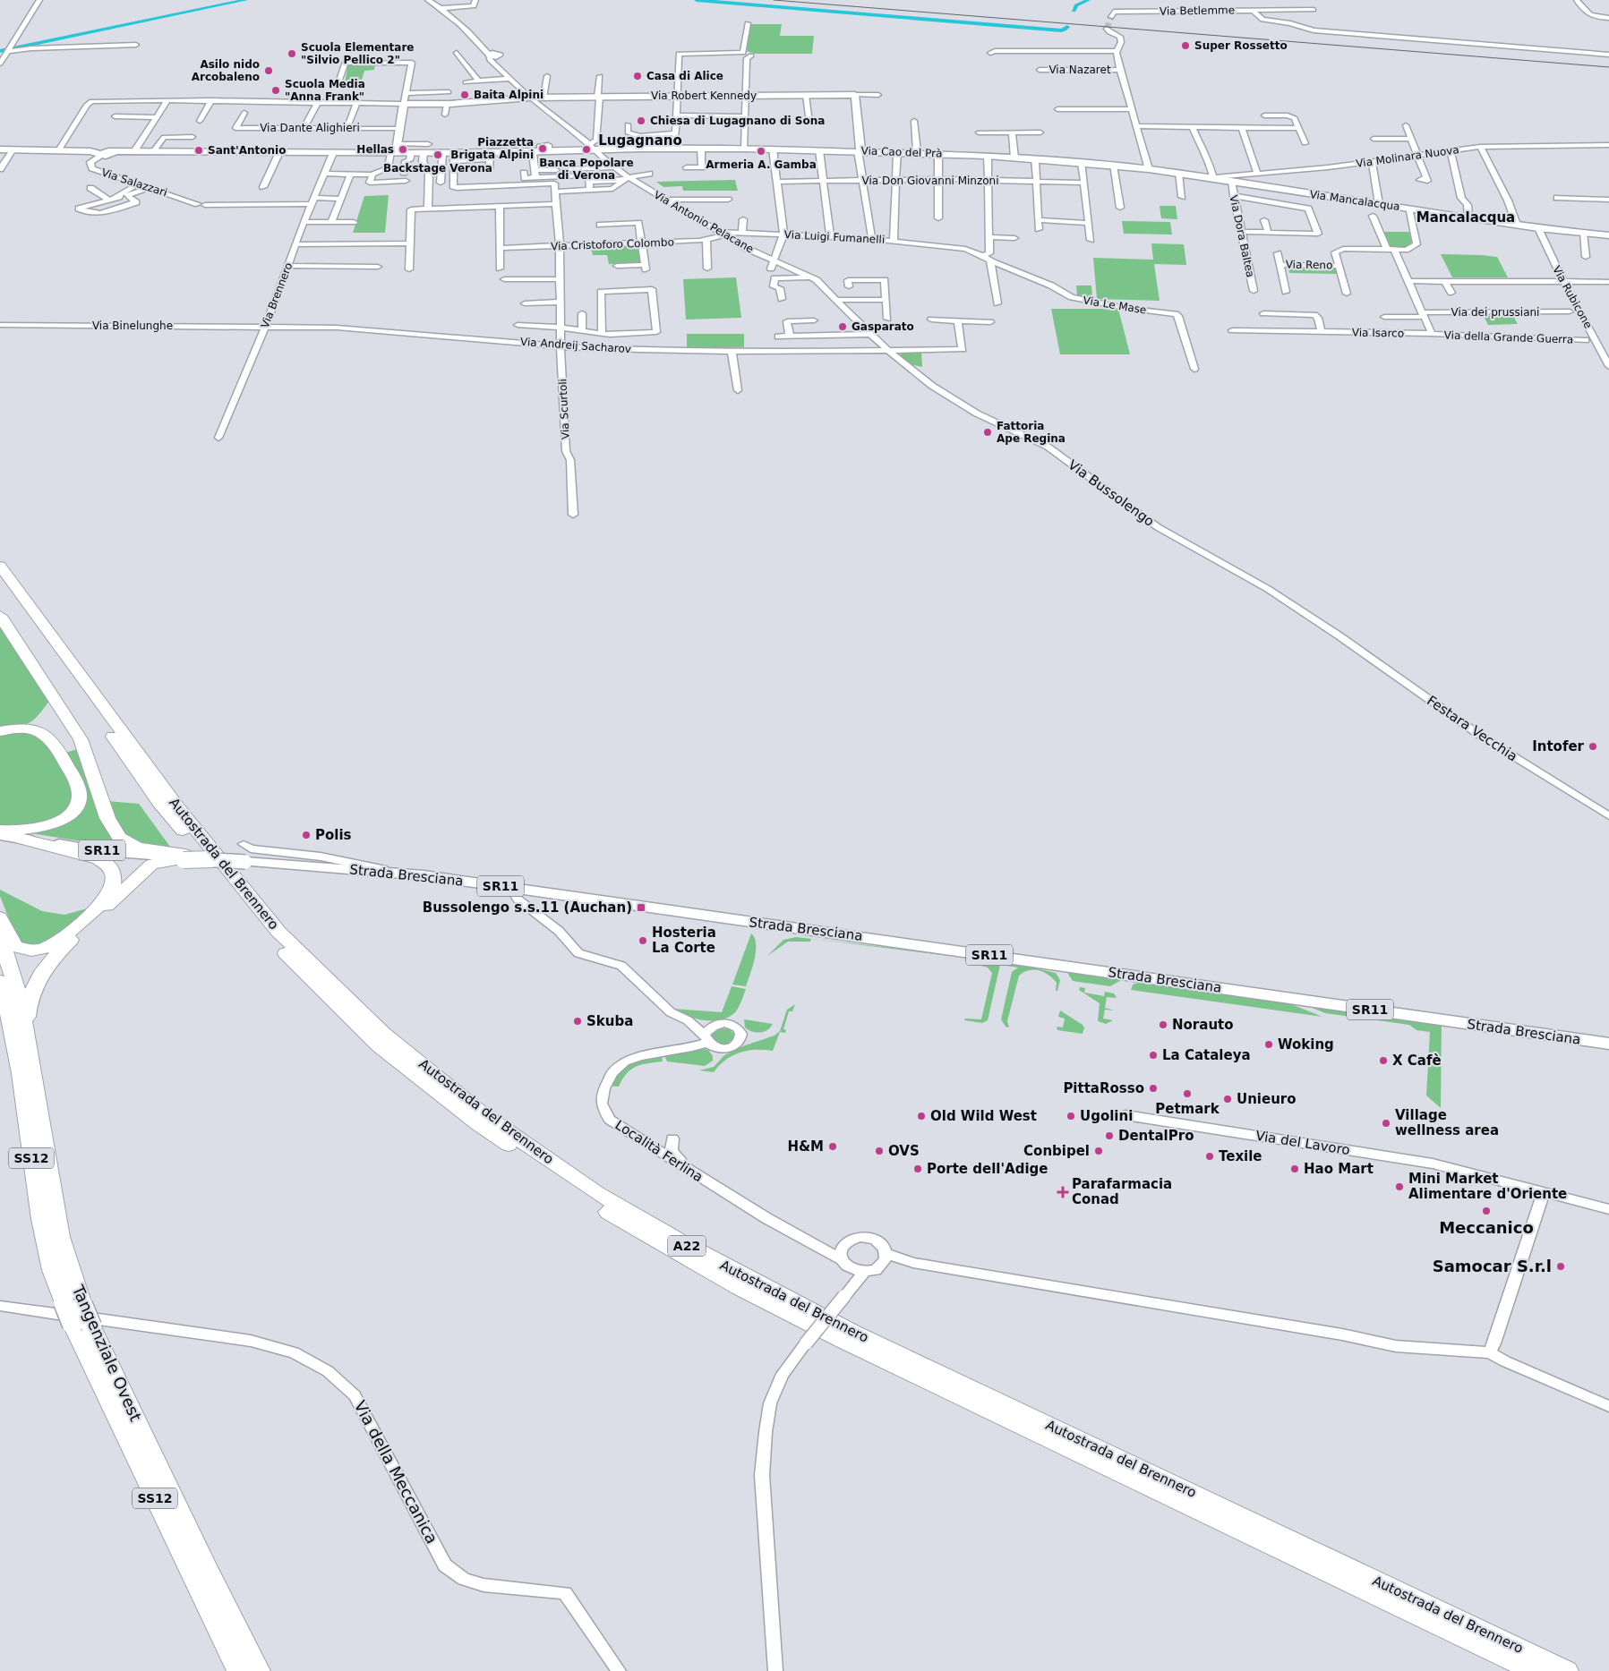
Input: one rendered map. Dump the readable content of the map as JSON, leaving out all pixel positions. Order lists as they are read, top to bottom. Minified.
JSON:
{"streets":{"highway":["Autostrada del Brennero","SS12","A22","Tangenziale Ovest"],"main road":["Via Robert Kennedy","Via Cao del Prà","Via Mancalacqua","SR11","Strada Bresciana"],"street":["Via Betlemme","Via Nazaret","Via Dante Alighieri","Via Molinara Nuova","Via Don Giovanni Minzoni","Via Salazzari","Via Antonio Pelacane","Via Dora Baltea","Via Luigi Fumanelli","Via Cristoforo Colombo","Via Reno","Via Brennero","Via Rubicone","Via Le Mase","Via dei prussiani","Via Binelunghe","Via Isarco","Via della Grande Guerra","Via Andreij Sacharov","Via Scurtoli","Via Bussolengo","Festara Vecchia","Via del Lavoro","Località Ferlina","Via della Meccanica"]},"crossings":[["Via Robert Kennedy","Via Antonio Pelacane"],["Via Cao del Prà","Via Molinara Nuova"],["Via Cao del Prà","Via Salazzari"],["Via Cao del Prà","Via Mancalacqua"],["Via Cao del Prà","Via Antonio Pelacane"],["Via Cao del Prà","Via Brennero"],["Via Molinara Nuova","Via Mancalacqua"],["Via Salazzari","Via Brennero"],["Via Mancalacqua","Via Dora Baltea"],["Via Mancalacqua","Via Rubicone"],["Via Antonio Pelacane","Via Luigi Fumanelli"],["Via Antonio Pelacane","Via Cristoforo Colombo"],["Via Antonio Pelacane","Via Andreij Sacharov"],["Via Antonio Pelacane","Via Bussolengo"],["Via Luigi Fumanelli","Via Le Mase"],["Via Cristoforo Colombo","Via Scurtoli"],["Via Brennero","Via Binelunghe"],["Via Brennero","Via Andreij Sacharov"],["Via Binelunghe","Via Andreij Sacharov"],["Via Isarco","Via della Grande Guerra"],["Via Andreij Sacharov","Via Scurtoli"],["Via Andreij Sacharov","Via Bussolengo"],["Via Bussolengo","Festara Vecchia"]],"districts":["Lugagnano","Mancalacqua"],"places":{"other":["Super Rossetto","Scuola Elementare \"Silvio Pellico 2\"","Asilo nido Arcobaleno","Casa di Alice","Scuola Media \"Anna Frank\"","Baita Alpini","Chiesa di Lugagnano di Sona","Piazzetta Brigata Alpini","Hellas","Banca Popolare di Verona","Sant'Antonio","Armeria A. Gamba","Backstage Verona","Gasparato","Fattoria Ape Regina","Intofer","Polis","Hosteria La Corte","Skuba","Norauto","Woking","La Cataleya","X Cafè","PittaRosso","Petmark","Unieuro","Old Wild West","Ugolini","Village wellness area","DentalPro","H&M","OVS","Conbipel","Texile","Porte dell'Adige","Hao Mart","Mini Market Alimentare d'Oriente","Meccanico","Samocar S.r.l"],"transit":["Bussolengo s.s.11 (Auchan)"],"health":["Parafarmacia Conad"]}}
